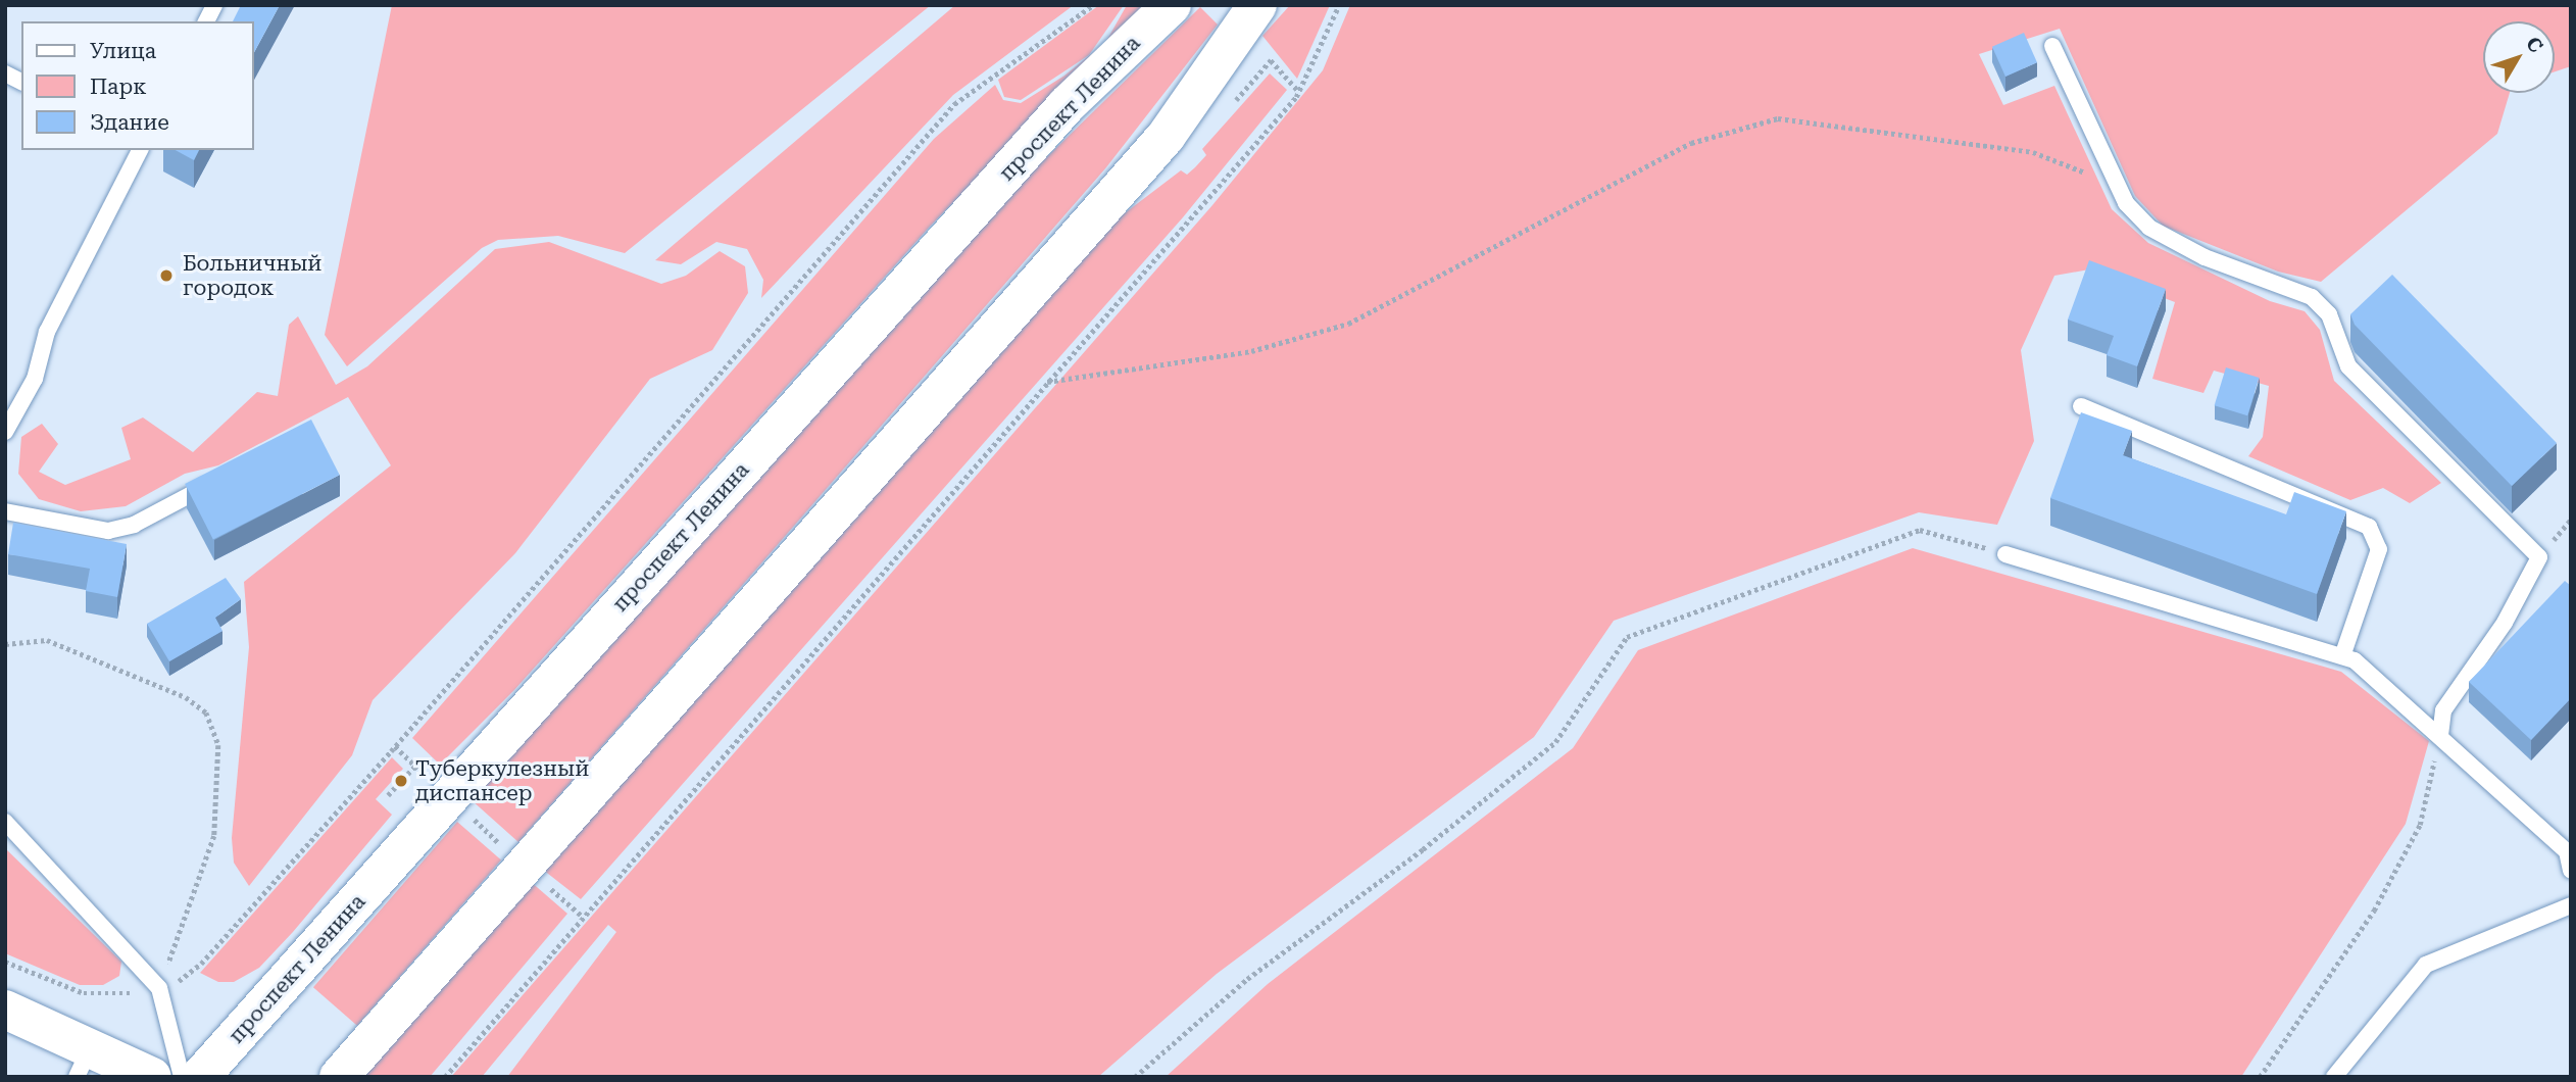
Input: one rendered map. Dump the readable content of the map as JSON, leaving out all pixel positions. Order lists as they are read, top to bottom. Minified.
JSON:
{"streets":{"street":["проспект Ленина"]},"places":["Больничный городок","Туберкулезный диспансер"],"legend":["Улица","Парк","Здание"],"north":"top right"}
